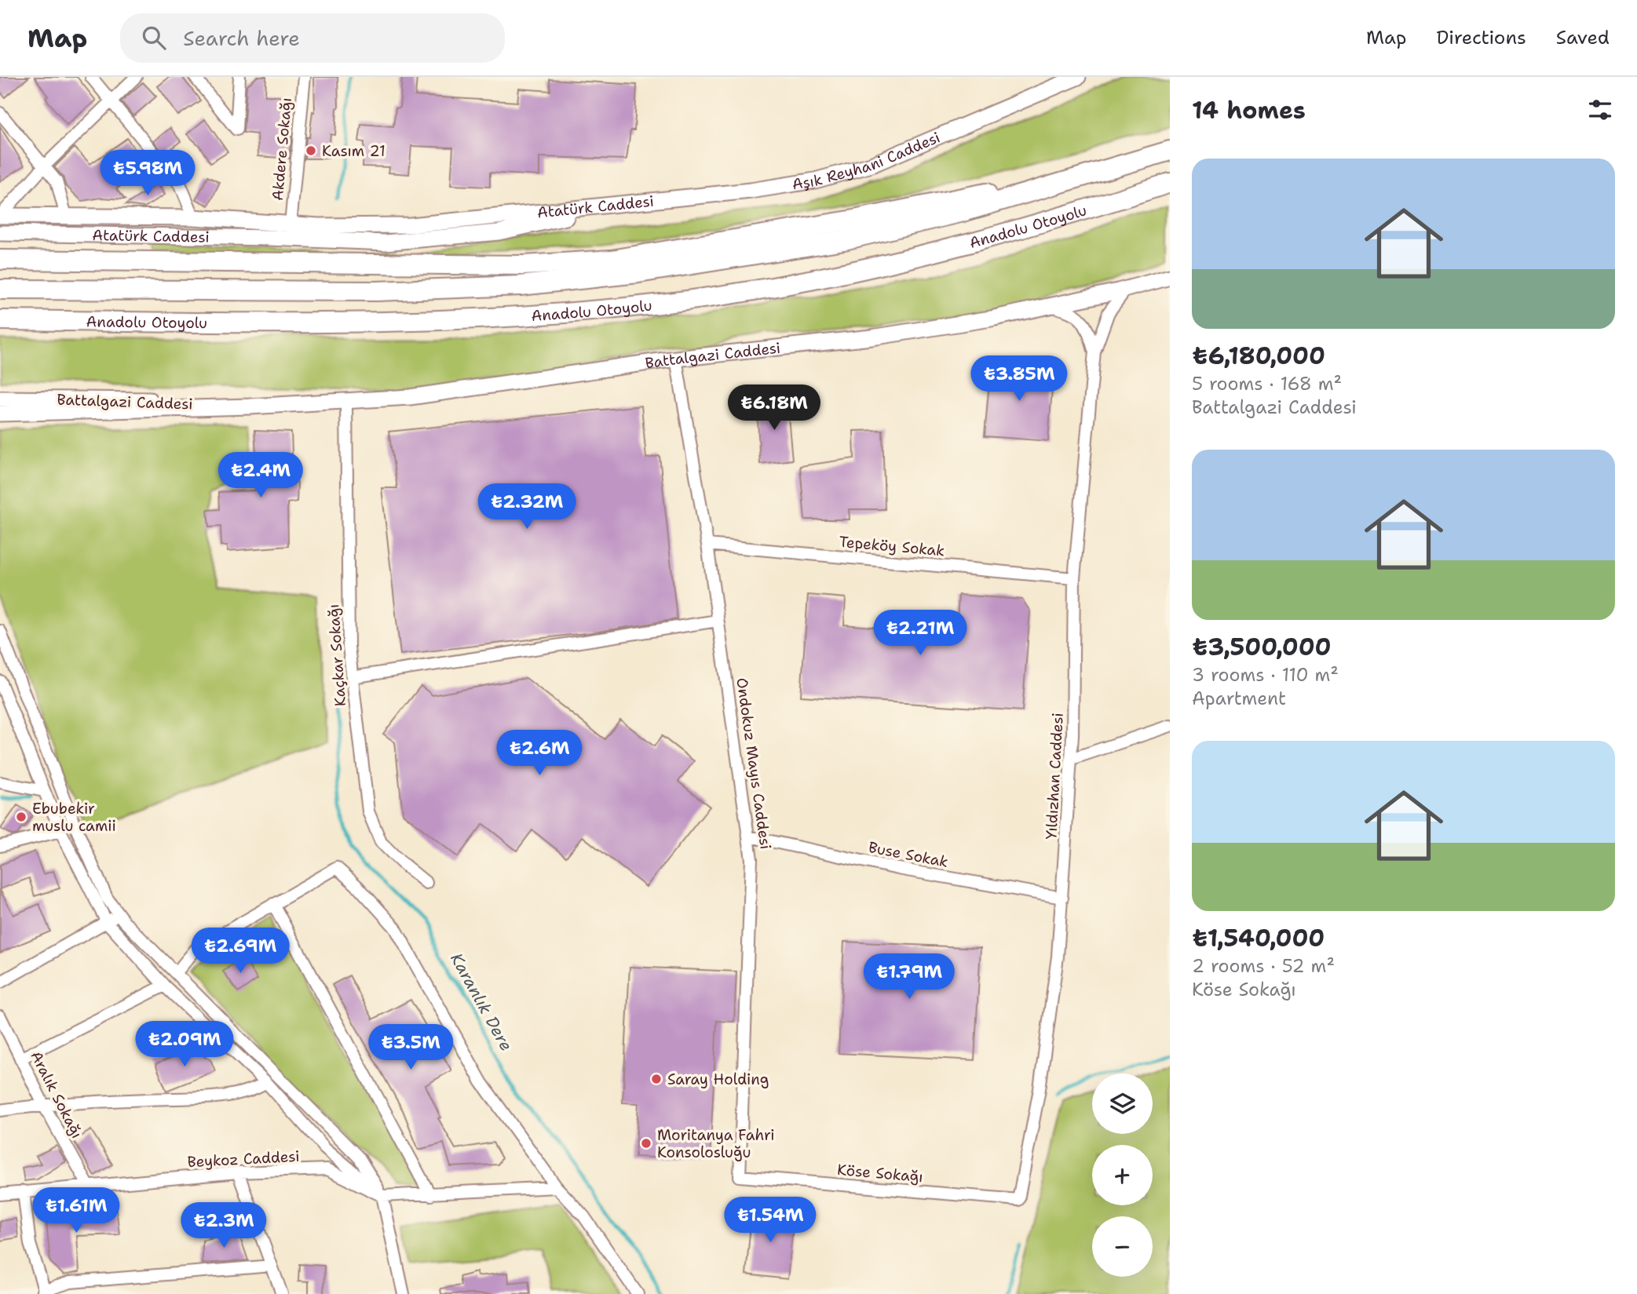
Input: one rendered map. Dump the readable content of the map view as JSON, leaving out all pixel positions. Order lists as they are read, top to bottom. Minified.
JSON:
{"streets":{"highway":["Anadolu Otoyolu"],"main road":["Aşık Reyhani Caddesi","Atatürk Caddesi","Battalgazi Caddesi"],"street":["Akdere Sokağı","Tepeköy Sokak","Kaçkar Sokağı","Ondokuz Mayıs Caddesi","Yıldızhan Caddesi","Buse Sokak","Aralık Sokağı","Beykoz Caddesi","Köse Sokağı"]},"crossings":[["Akdere Sokağı","Atatürk Caddesi"],["Aşık Reyhani Caddesi","Atatürk Caddesi"],["Battalgazi Caddesi","Kaçkar Sokağı"],["Battalgazi Caddesi","Ondokuz Mayıs Caddesi"],["Tepeköy Sokak","Ondokuz Mayıs Caddesi"],["Tepeköy Sokak","Yıldızhan Caddesi"],["Ondokuz Mayıs Caddesi","Buse Sokak"],["Ondokuz Mayıs Caddesi","Köse Sokağı"],["Yıldızhan Caddesi","Buse Sokak"],["Yıldızhan Caddesi","Köse Sokağı"],["Aralık Sokağı","Beykoz Caddesi"]],"water":["Karanlık Dere"],"places":["Kasım 21","Ebubekir muslu camii","Saray Holding","Moritanya Fahri Konsolosluğu"],"page":{"header":"Map","search":"Search here","nav":["Map","Directions","Saved"],"heading":"14 homes","list":[{"name":"₺6,180,000","note":"5 rooms · 168 m² · Battalgazi Caddesi"},{"name":"₺3,500,000","note":"3 rooms · 110 m² · Apartment"},{"name":"₺1,540,000","note":"2 rooms · 52 m² · Köse Sokağı"}],"price":["₺5.98M","₺3.85M","₺6.18M","₺2.4M","₺2.32M","₺2.21M","₺2.6M","₺2.69M","₺1.79M","₺2.09M","₺3.5M","₺1.61M","₺1.54M","₺2.3M"],"map_buttons":["+","−"]}}
